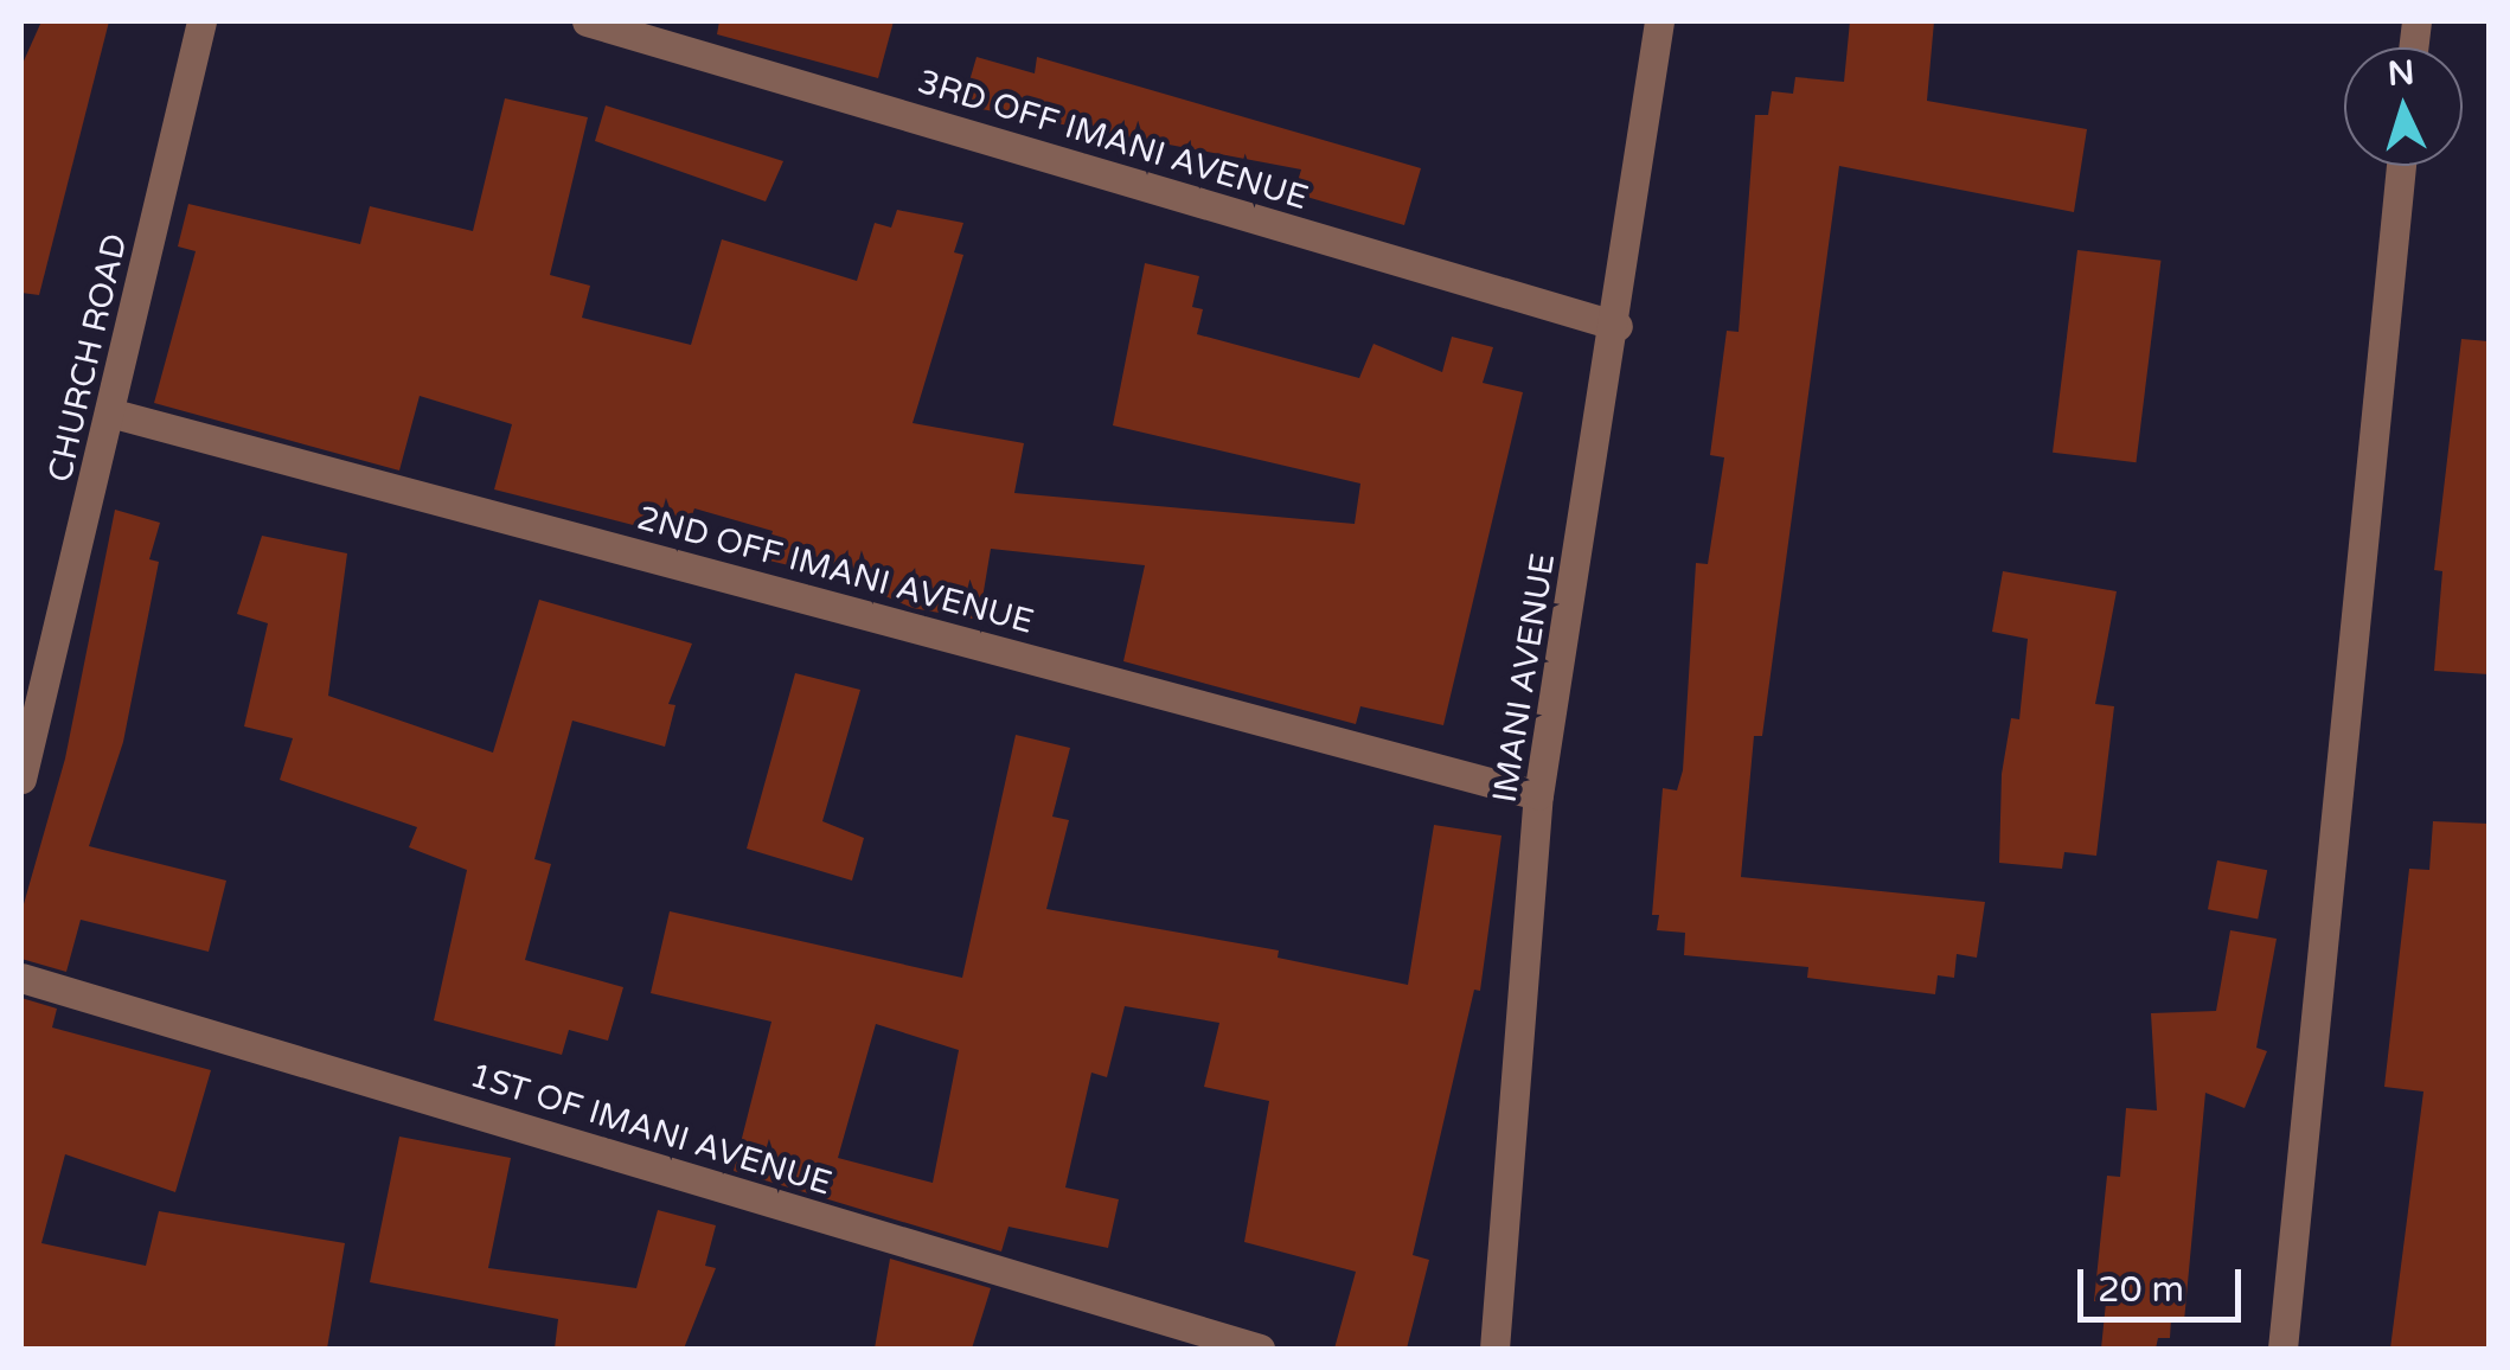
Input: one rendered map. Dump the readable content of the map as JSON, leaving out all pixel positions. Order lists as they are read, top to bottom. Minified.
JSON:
{"streets":{"street":["3RD OFF IMANI AVENUE","CHURCH ROAD","2ND OFF IMANI AVENUE","IMANI AVENUE","1ST OF IMANI AVENUE"]},"crossings":[["3RD OFF IMANI AVENUE","IMANI AVENUE"],["CHURCH ROAD","2ND OFF IMANI AVENUE"],["2ND OFF IMANI AVENUE","IMANI AVENUE"]],"scale_bar":"20 m","north":"top"}
